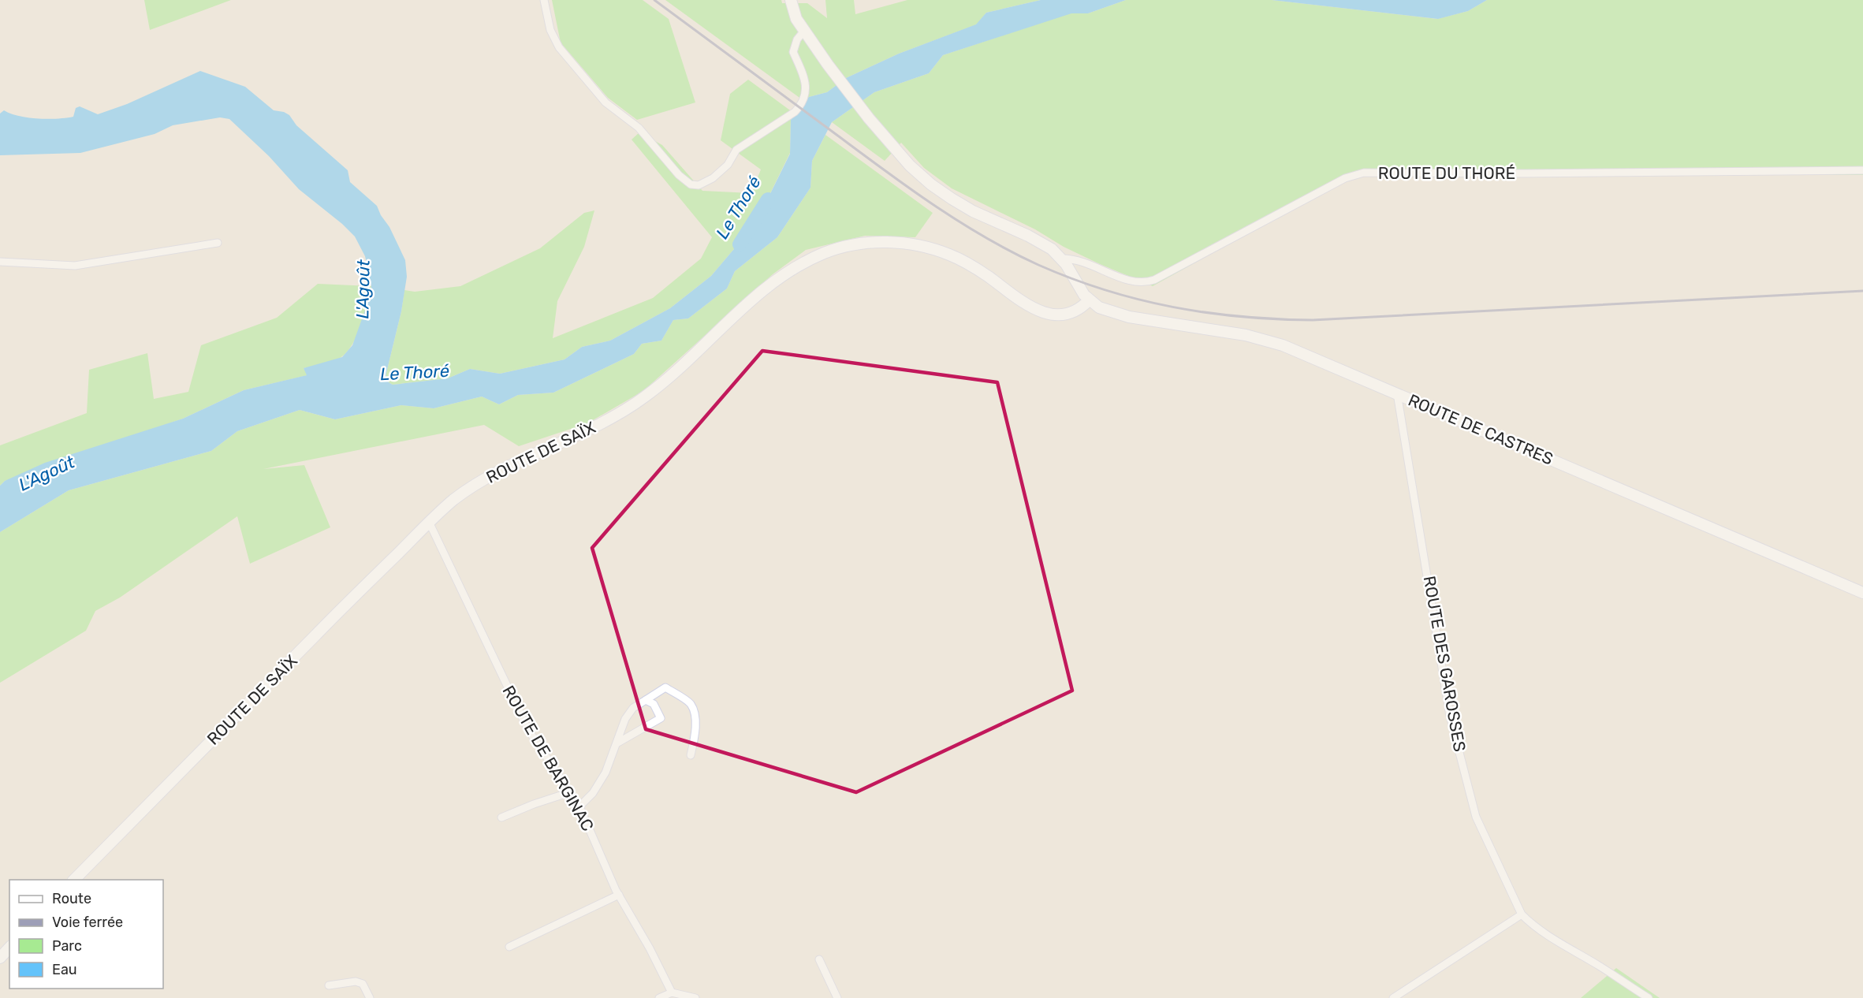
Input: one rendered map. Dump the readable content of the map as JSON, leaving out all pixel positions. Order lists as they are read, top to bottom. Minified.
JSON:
{"streets":{"street":["ROUTE DU THORÉ","ROUTE DE CASTRES","ROUTE DE SAÏX","ROUTE DES GAROSSES","ROUTE DE BARGINAC"]},"crossings":[["ROUTE DE CASTRES","ROUTE DE SAÏX"],["ROUTE DE CASTRES","ROUTE DES GAROSSES"],["ROUTE DE SAÏX","ROUTE DE BARGINAC"]],"water":["Le Thoré","L'Agoût"],"legend":["Route","Voie ferrée","Parc","Eau"]}
